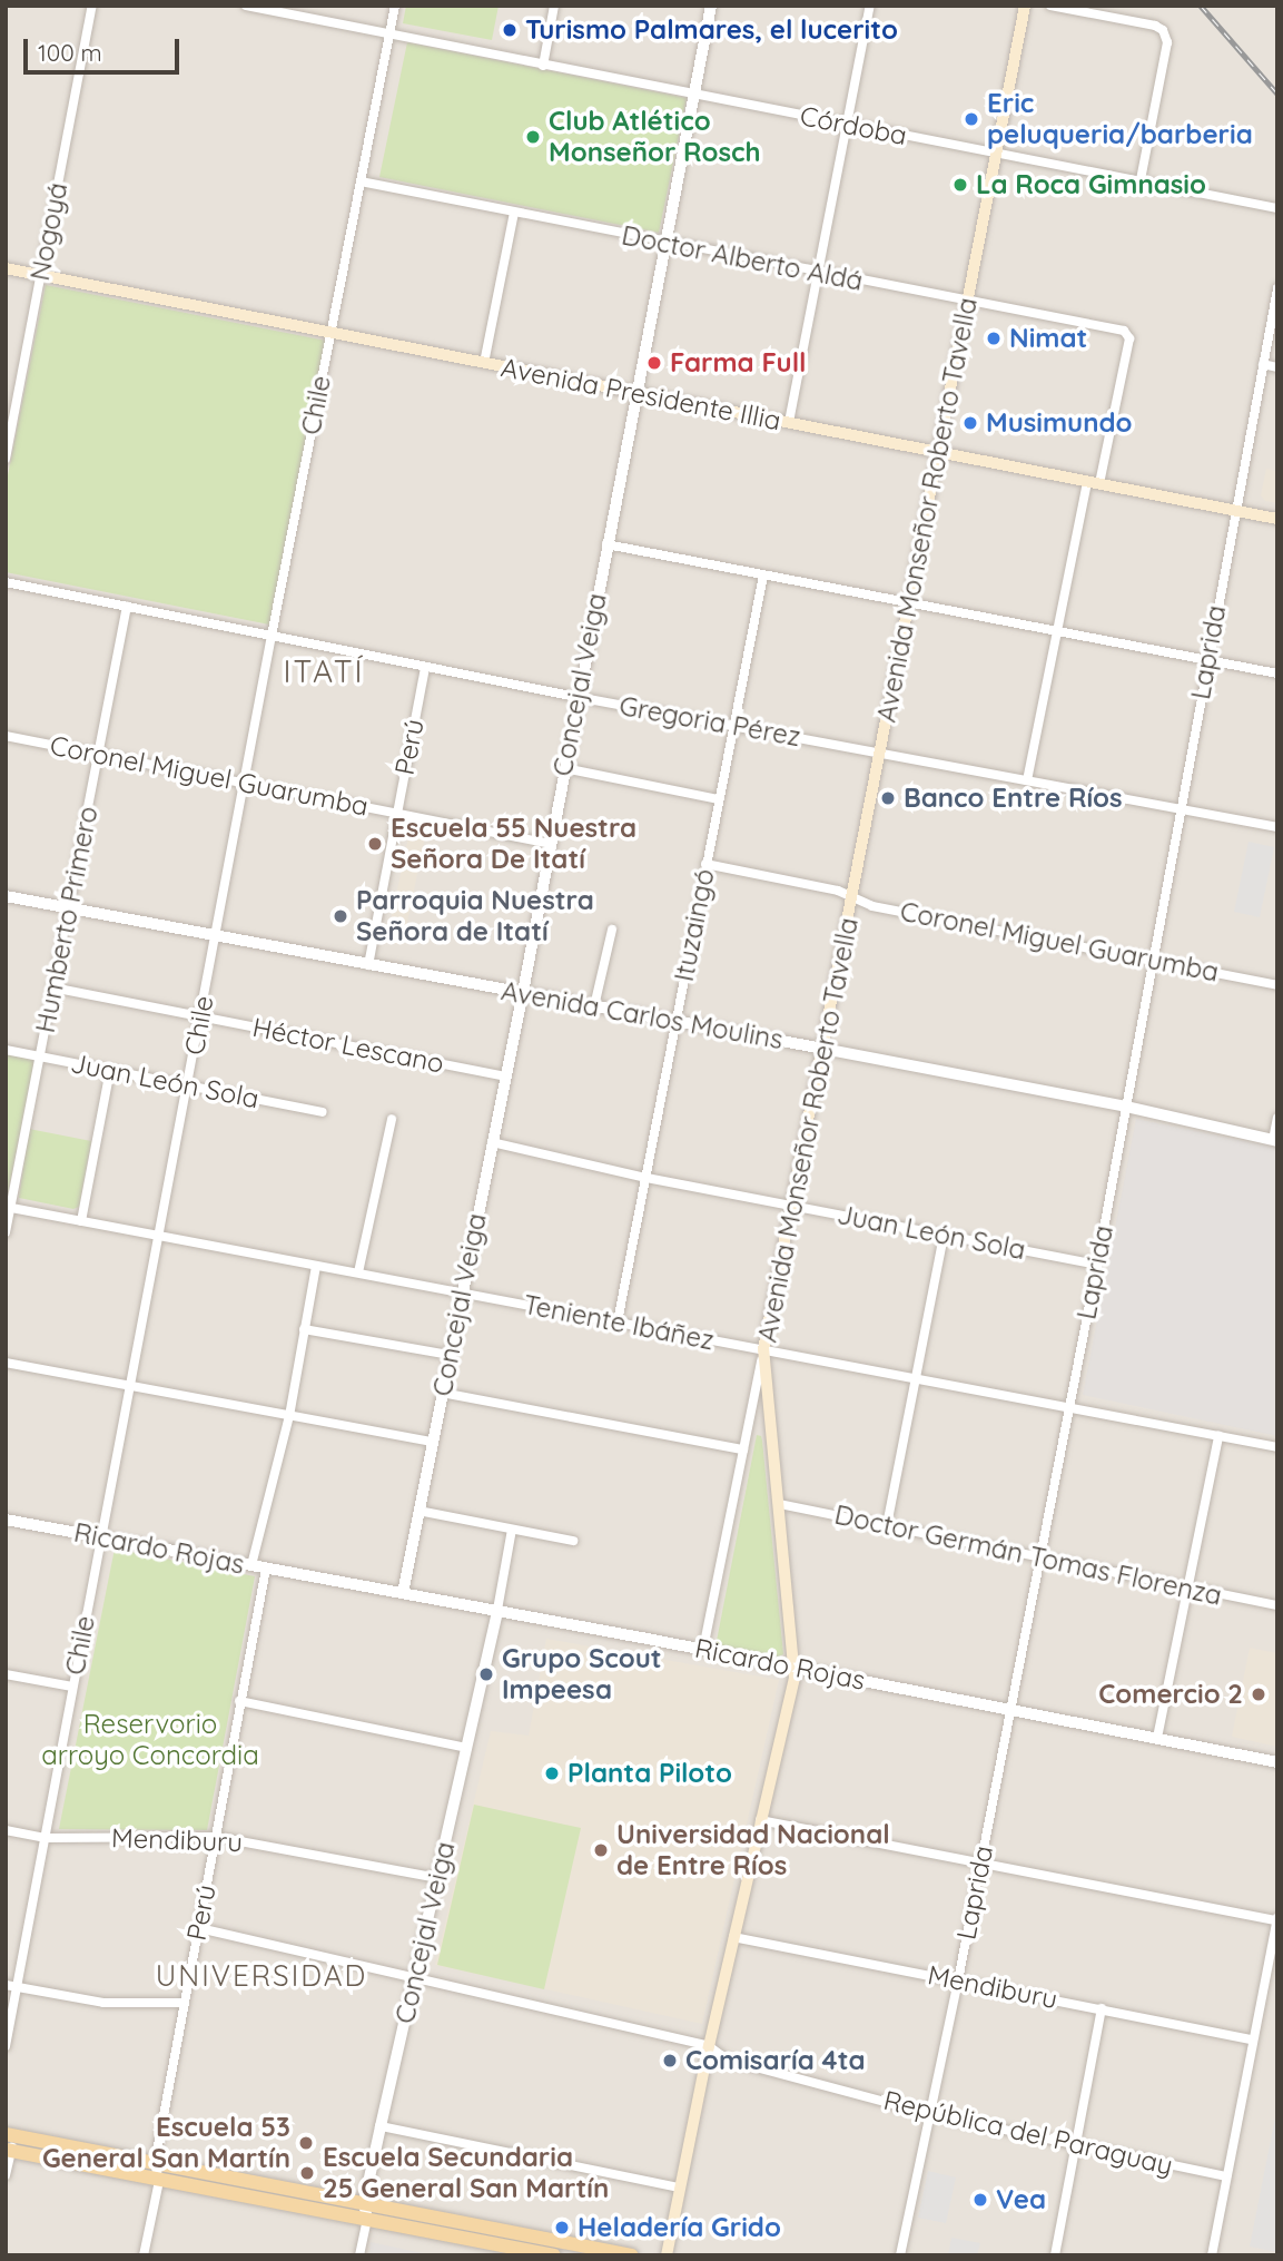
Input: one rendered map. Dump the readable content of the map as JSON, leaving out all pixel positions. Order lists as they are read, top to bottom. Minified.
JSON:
{"streets":{"main road":["Avenida Presidente Illia","Avenida Monseñor Roberto Tavella"],"street":["Córdoba","Nogoyá","Doctor Alberto Aldá","Chile","Laprida","Concejal Veiga","Gregoria Pérez","Perú","Coronel Miguel Guarumba","Humberto Primero","Ituzaingó","Avenida Carlos Moulins","Héctor Lescano","Juan León Sola","Teniente Ibáñez","Ricardo Rojas","Doctor Germán Tomas Florenza","Mendiburu","República del Paraguay"]},"crossings":[["Córdoba","Chile"],["Córdoba","Avenida Monseñor Roberto Tavella"],["Córdoba","Concejal Veiga"],["Nogoyá","Avenida Presidente Illia"],["Doctor Alberto Aldá","Avenida Presidente Illia"],["Doctor Alberto Aldá","Chile"],["Doctor Alberto Aldá","Avenida Monseñor Roberto Tavella"],["Doctor Alberto Aldá","Concejal Veiga"],["Avenida Presidente Illia","Chile"],["Avenida Presidente Illia","Avenida Monseñor Roberto Tavella"],["Avenida Presidente Illia","Laprida"],["Avenida Presidente Illia","Concejal Veiga"],["Chile","Gregoria Pérez"],["Chile","Coronel Miguel Guarumba"],["Chile","Avenida Carlos Moulins"],["Chile","Héctor Lescano"],["Chile","Juan León Sola"],["Chile","Teniente Ibáñez"],["Chile","Ricardo Rojas"],["Chile","Mendiburu"],["Avenida Monseñor Roberto Tavella","Gregoria Pérez"],["Avenida Monseñor Roberto Tavella","Coronel Miguel Guarumba"],["Avenida Monseñor Roberto Tavella","Avenida Carlos Moulins"],["Avenida Monseñor Roberto Tavella","Juan León Sola"],["Avenida Monseñor Roberto Tavella","Teniente Ibáñez"],["Avenida Monseñor Roberto Tavella","Ricardo Rojas"],["Avenida Monseñor Roberto Tavella","Doctor Germán Tomas Florenza"],["Avenida Monseñor Roberto Tavella","Mendiburu"],["Avenida Monseñor Roberto Tavella","República del Paraguay"],["Laprida","Gregoria Pérez"],["Laprida","Coronel Miguel Guarumba"],["Laprida","Avenida Carlos Moulins"],["Laprida","Juan León Sola"],["Laprida","Teniente Ibáñez"],["Laprida","Ricardo Rojas"],["Laprida","Doctor Germán Tomas Florenza"],["Laprida","Mendiburu"],["Laprida","República del Paraguay"],["Concejal Veiga","Gregoria Pérez"],["Concejal Veiga","Coronel Miguel Guarumba"],["Concejal Veiga","Avenida Carlos Moulins"],["Concejal Veiga","Héctor Lescano"],["Concejal Veiga","Juan León Sola"],["Concejal Veiga","Teniente Ibáñez"],["Concejal Veiga","Ricardo Rojas"],["Concejal Veiga","Mendiburu"],["Concejal Veiga","República del Paraguay"],["Gregoria Pérez","Perú"],["Gregoria Pérez","Humberto Primero"],["Gregoria Pérez","Ituzaingó"],["Perú","Coronel Miguel Guarumba"],["Perú","Avenida Carlos Moulins"],["Perú","Ricardo Rojas"],["Perú","Mendiburu"],["Perú","República del Paraguay"],["Coronel Miguel Guarumba","Humberto Primero"],["Coronel Miguel Guarumba","Ituzaingó"],["Humberto Primero","Avenida Carlos Moulins"],["Humberto Primero","Héctor Lescano"],["Humberto Primero","Juan León Sola"],["Humberto Primero","Teniente Ibáñez"],["Ituzaingó","Avenida Carlos Moulins"],["Ituzaingó","Juan León Sola"],["Ituzaingó","Teniente Ibáñez"]],"districts":["ITATÍ","UNIVERSIDAD"],"parks":["Reservorio arroyo Concordia"],"places":["Turismo Palmares, el lucerito","Eric peluqueria/barberia","Club Atlético Monseñor Rosch","La Roca Gimnasio","Nimat","Farma Full","Musimundo","Banco Entre Ríos","Escuela 55 Nuestra Señora De Itatí","Parroquia Nuestra Señora de Itatí","Grupo Scout Impeesa","Comercio 2","Planta Piloto","Universidad Nacional de Entre Ríos","Comisaría 4ta","Escuela 53 General San Martín","Escuela Secundaria 25 General San Martín","Vea","Heladería Grido"],"scale_bar":"100 m"}
